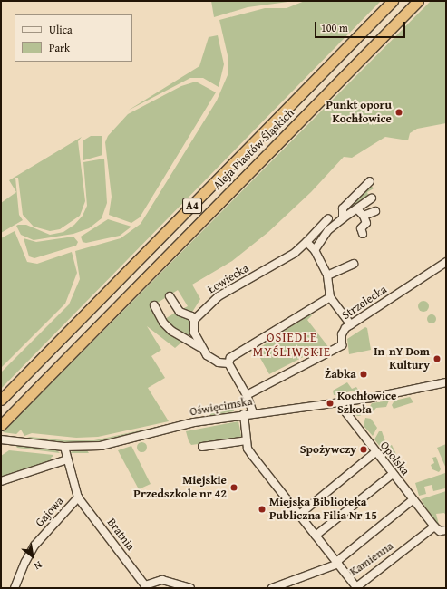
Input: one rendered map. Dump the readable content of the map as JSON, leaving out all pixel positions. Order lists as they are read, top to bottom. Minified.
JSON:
{"streets":{"highway":["Aleja Piastów Śląskich","A4"],"street":["Łowiecka","Strzelecka","Oświęcimska","Opolska","Gajowa","Bratnia","Kamienna"]},"crossings":[["Oświęcimska","Opolska"],["Oświęcimska","Gajowa"],["Opolska","Kamienna"],["Gajowa","Bratnia"]],"districts":["OSIEDLE MYŚLIWSKIE"],"places":["Punkt oporu Kochłowice","In-nY Dom Kultury","Żabka","Kochłowice Szkoła","Spożywczy","Miejskie Przedszkole nr 42","Miejska Biblioteka Publiczna Filia Nr 15"],"legend":["Ulica","Park"],"scale_bar":"100 m","north":"bottom right"}
